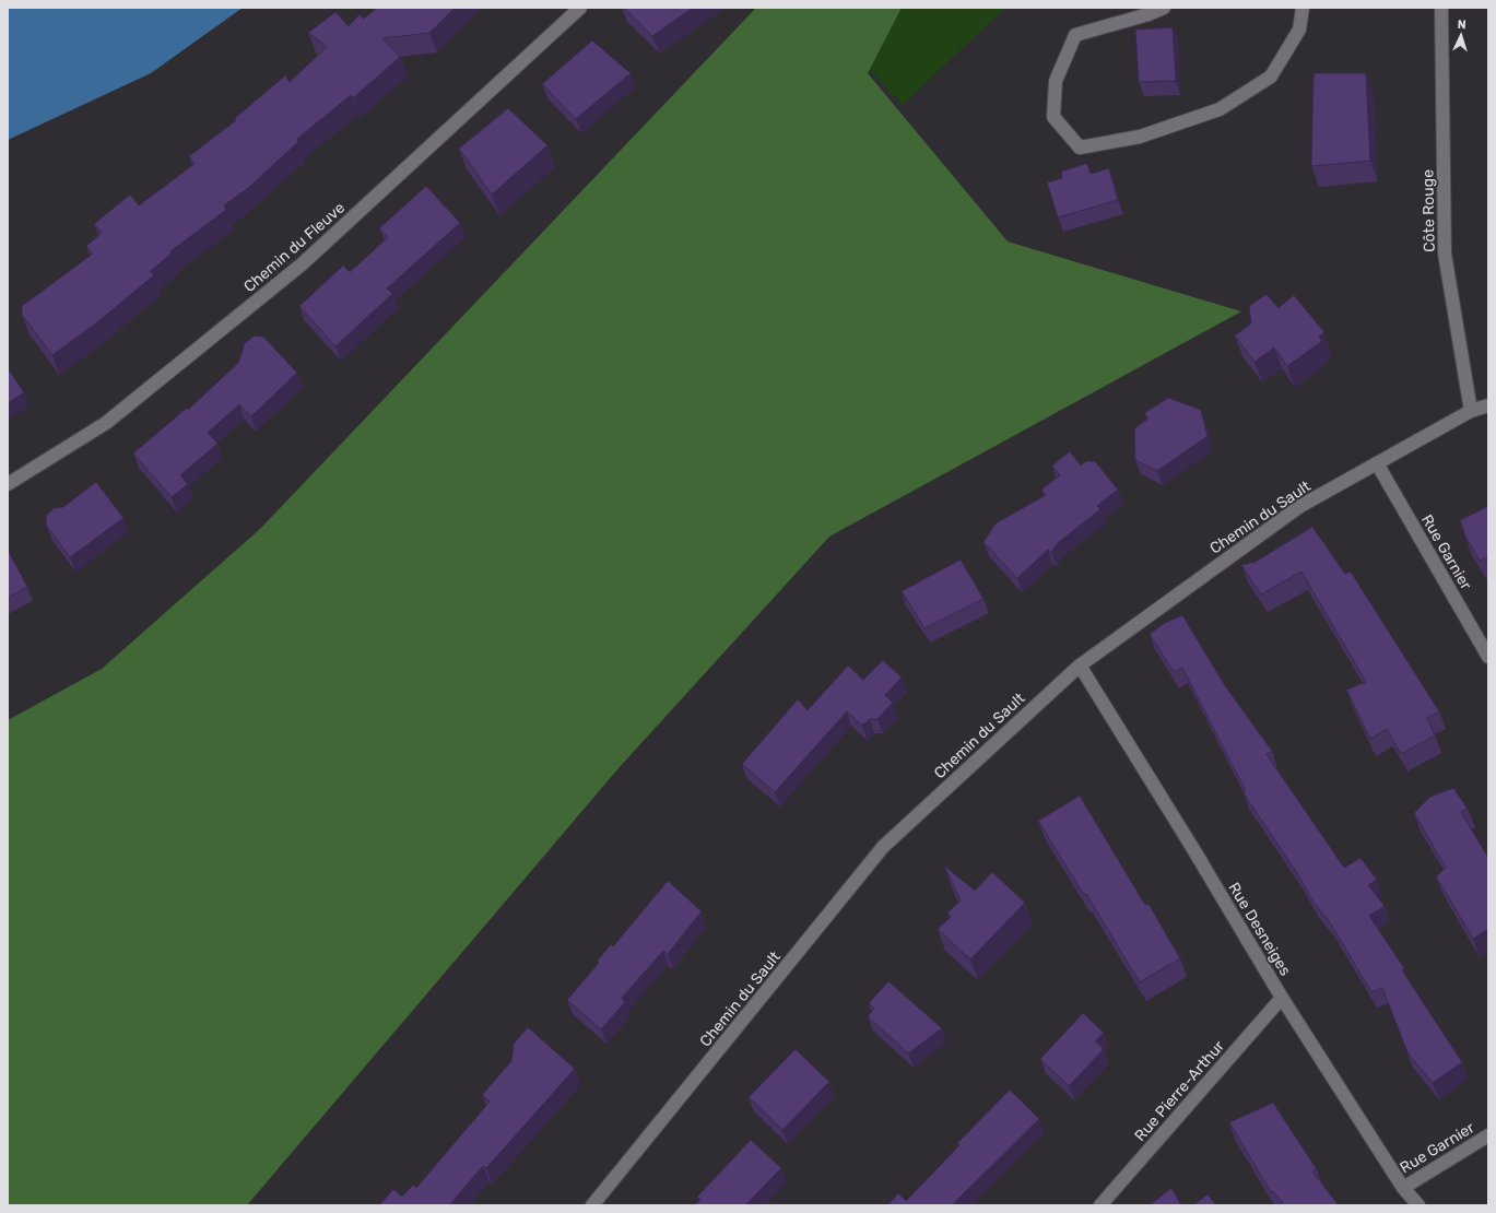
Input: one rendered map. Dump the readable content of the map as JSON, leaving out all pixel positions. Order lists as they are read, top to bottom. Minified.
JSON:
{"streets":{"street":["Côte Rouge","Chemin du Fleuve","Chemin du Sault","Rue Garnier","Rue Desneiges","Rue Pierre-Arthur"]},"crossings":[["Côte Rouge","Chemin du Sault"],["Chemin du Sault","Rue Garnier"],["Chemin du Sault","Rue Desneiges"],["Rue Garnier","Rue Desneiges"],["Rue Desneiges","Rue Pierre-Arthur"]],"north":"top"}
